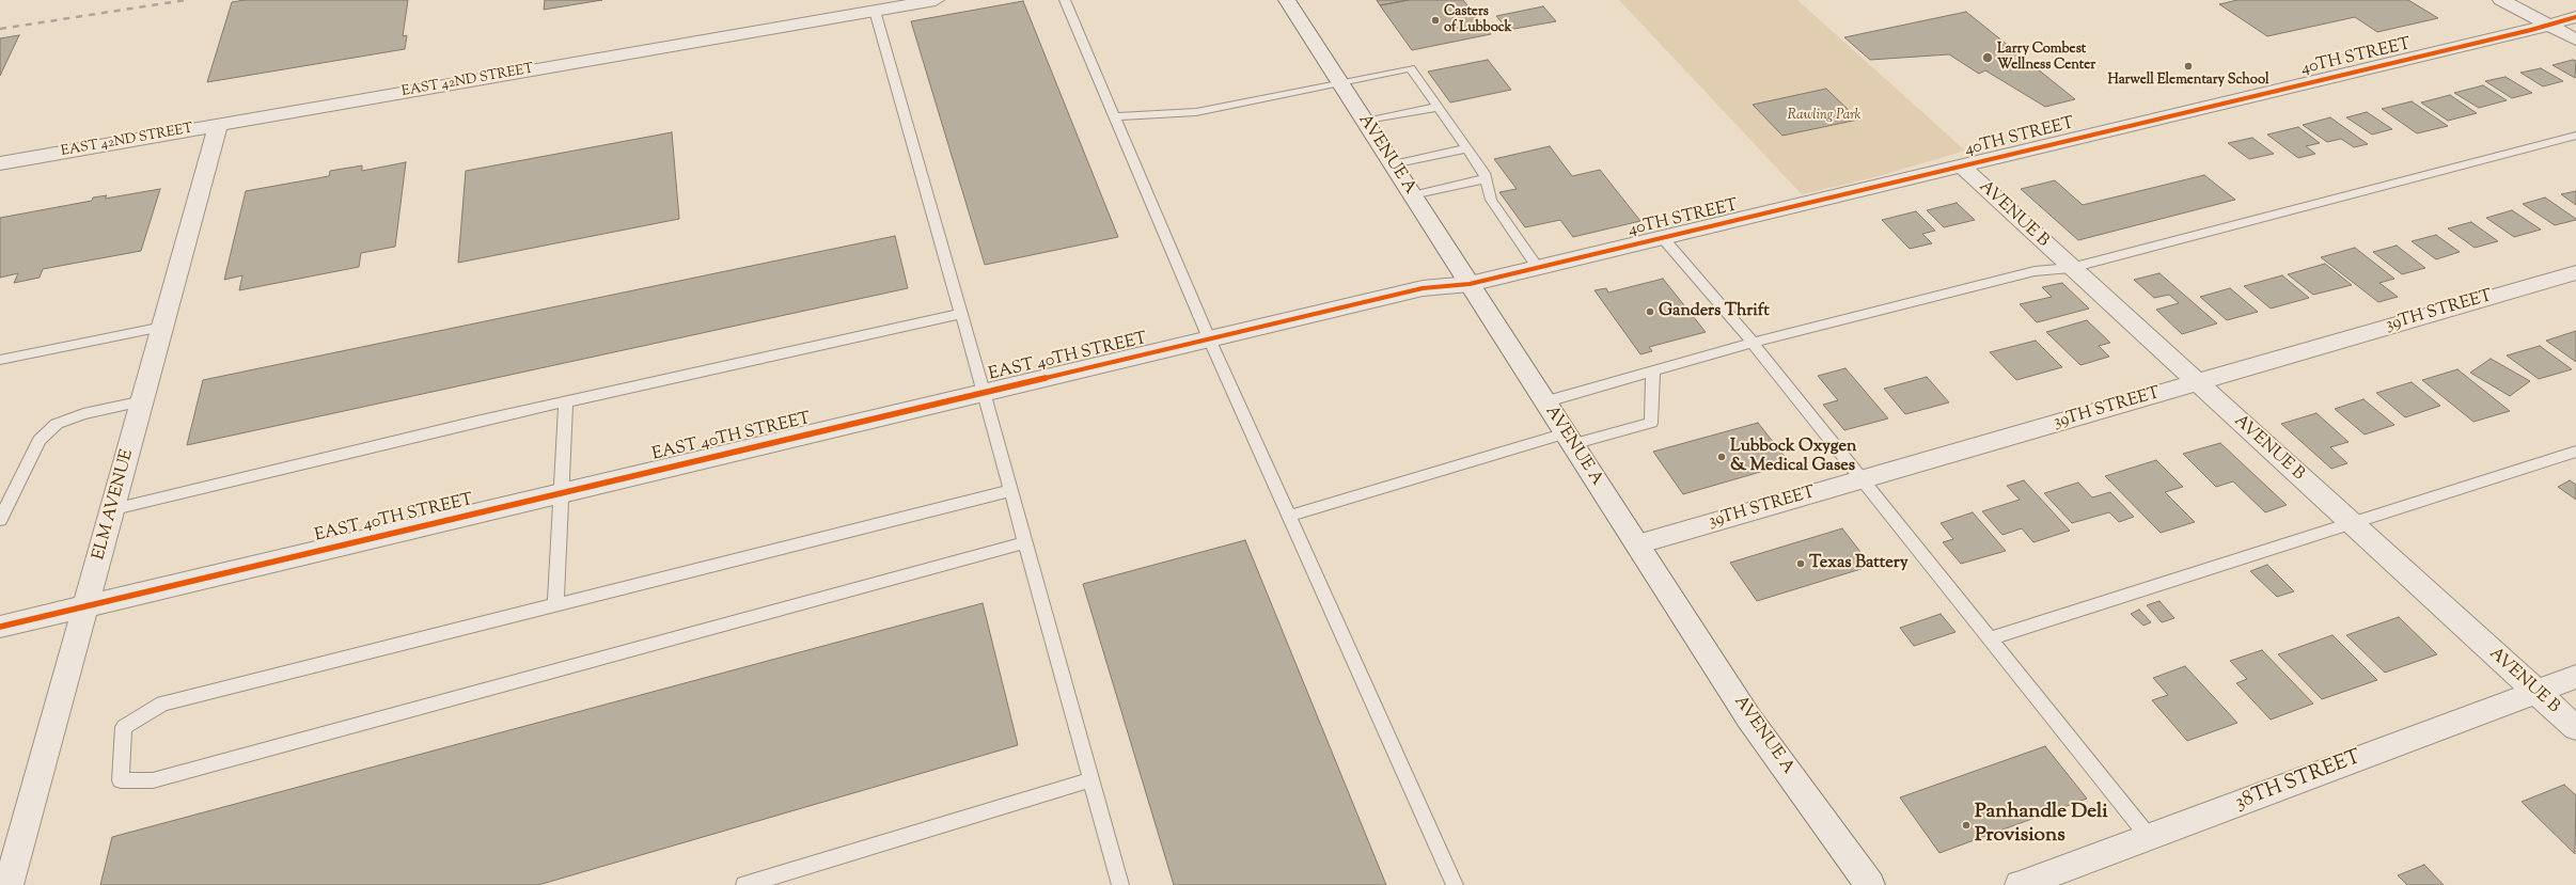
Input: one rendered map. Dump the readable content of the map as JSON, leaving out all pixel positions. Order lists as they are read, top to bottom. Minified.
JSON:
{"streets":{"street":["40TH STREET","EAST 42ND STREET","AVENUE A","AVENUE B","39TH STREET","EAST 40TH STREET","ELM AVENUE","38TH STREET"]},"crossings":[["40TH STREET","AVENUE A"],["40TH STREET","AVENUE B"],["40TH STREET","EAST 40TH STREET"],["EAST 42ND STREET","ELM AVENUE"],["AVENUE A","39TH STREET"],["AVENUE A","EAST 40TH STREET"],["AVENUE B","39TH STREET"],["AVENUE B","38TH STREET"],["EAST 40TH STREET","ELM AVENUE"]],"parks":["Rawling Park"],"places":["Casters of Lubbock","Larry Combest Wellness Center","Harwell Elementary School","Ganders Thrift","Lubbock Oxygen & Medical Gases","Texas Battery","Panhandle Deli Provisions"]}
